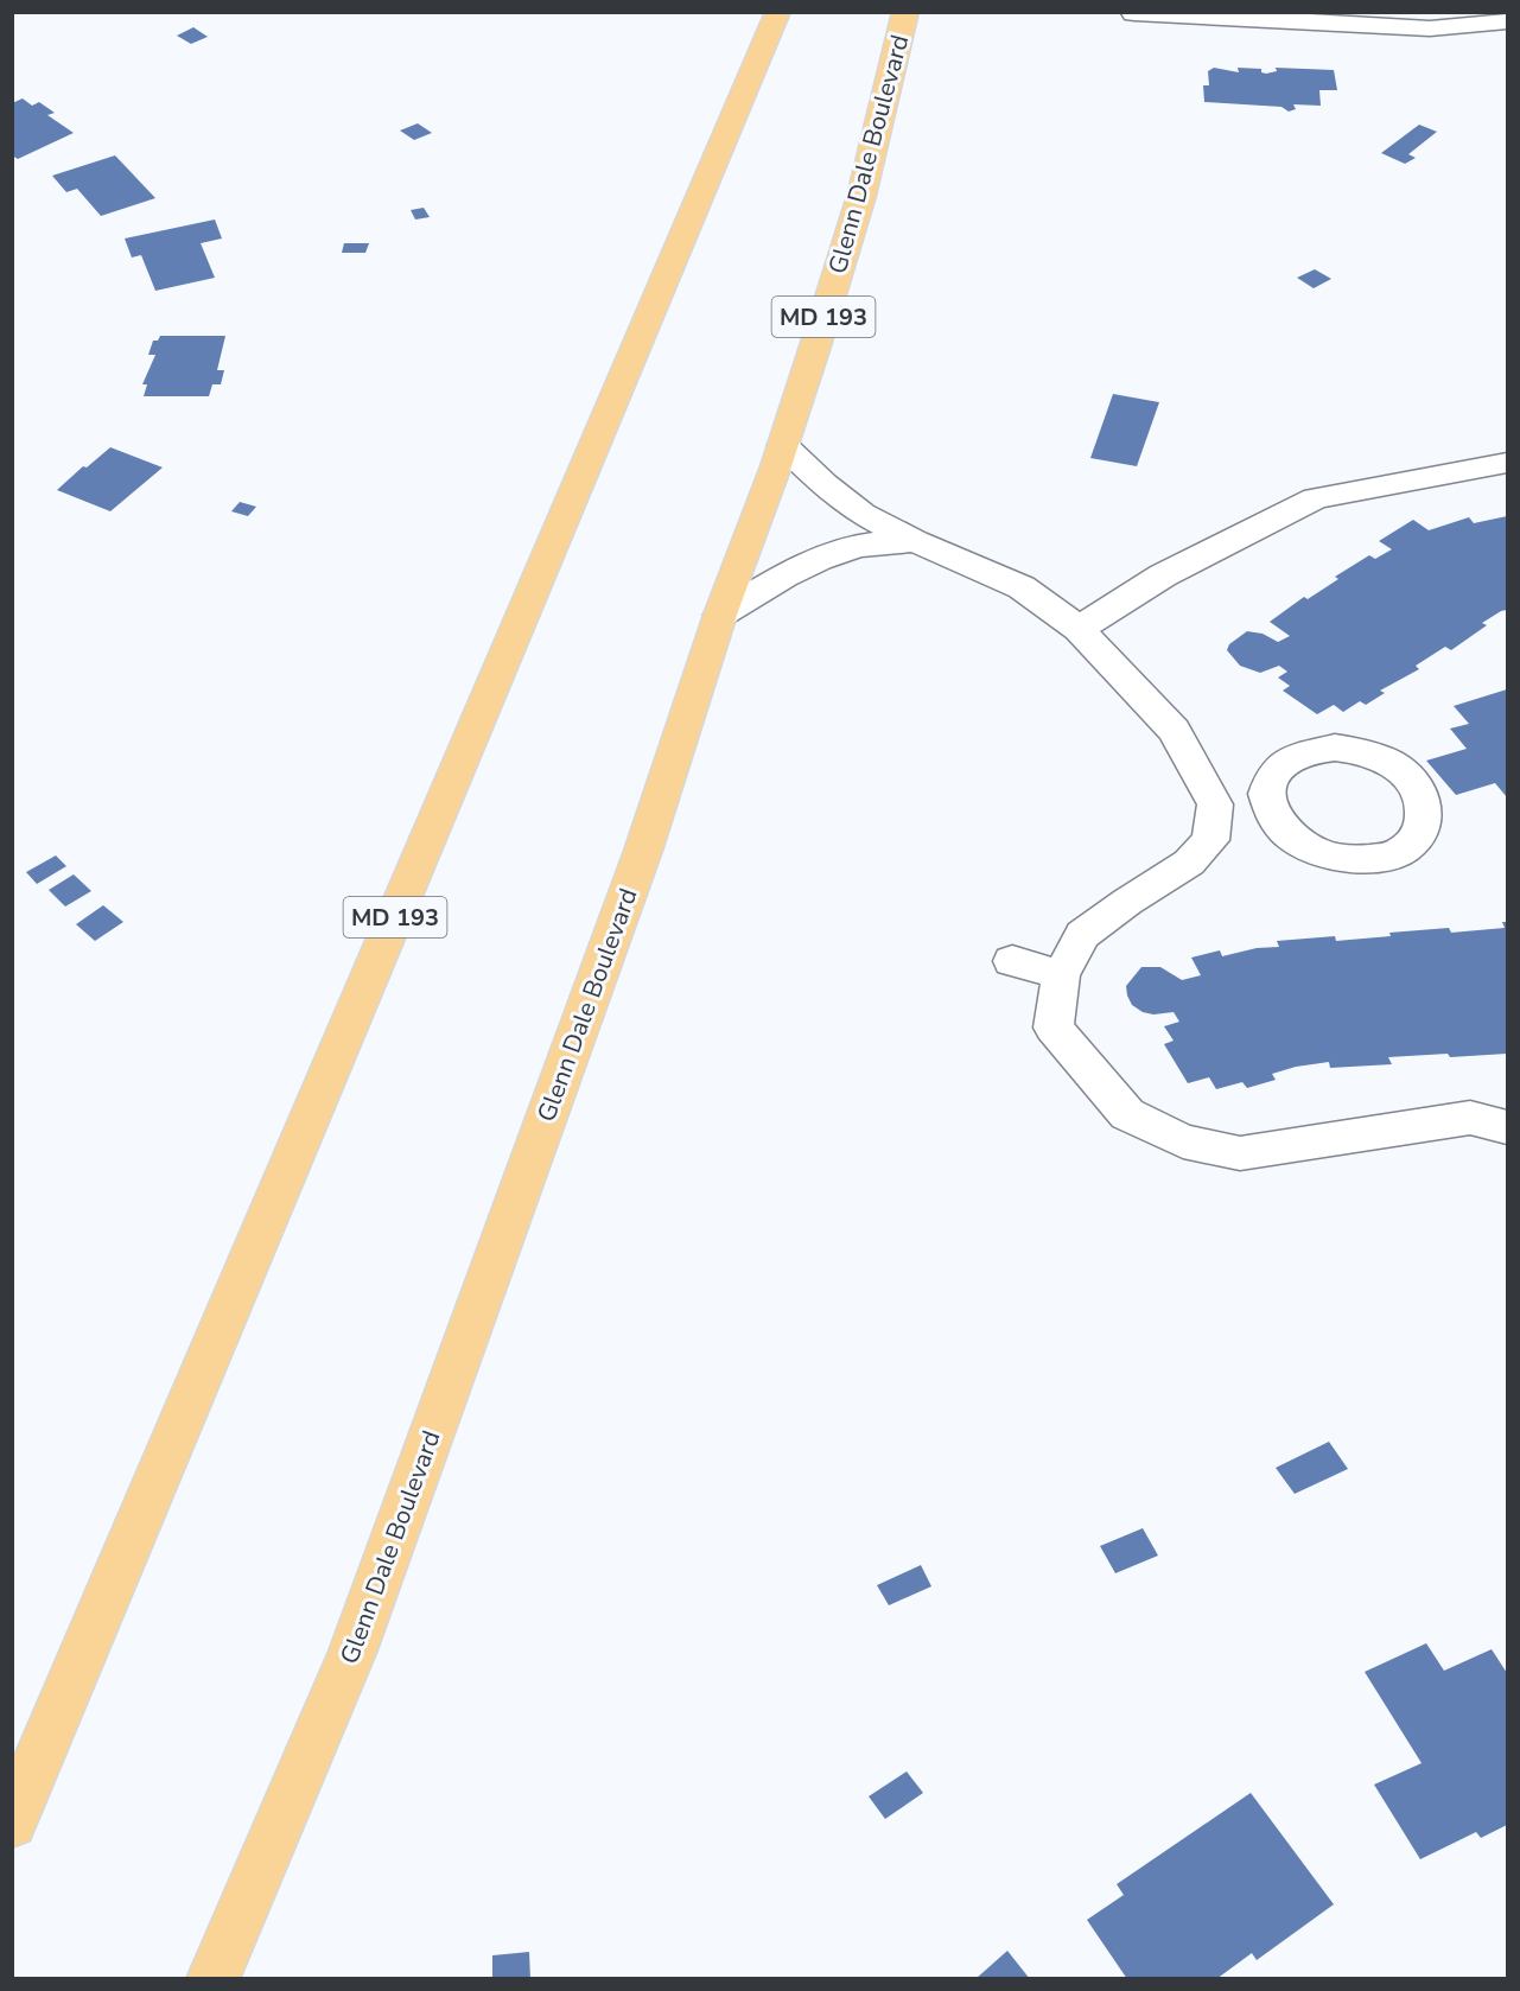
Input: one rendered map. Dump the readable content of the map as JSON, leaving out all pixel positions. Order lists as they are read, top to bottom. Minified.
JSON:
{"streets":{"main road":["Glenn Dale Boulevard","MD 193"]}}
